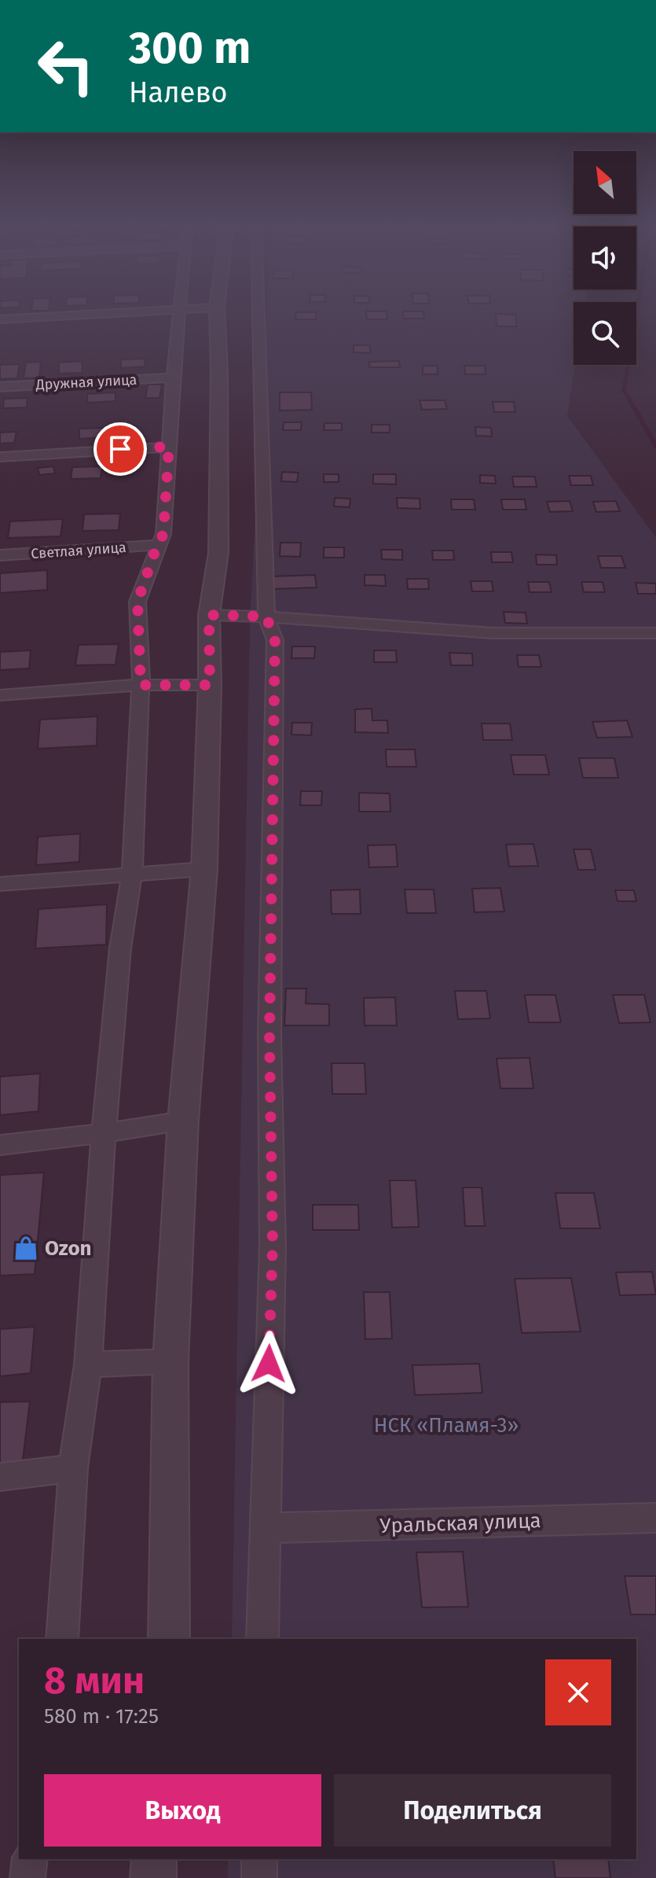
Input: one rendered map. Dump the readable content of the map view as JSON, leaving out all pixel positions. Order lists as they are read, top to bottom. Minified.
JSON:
{"streets":{"street":["Дружная улица","Светлая улица","Уральская улица"]},"parks":["НСК «Пламя-3»"],"places":{"shop":["Ozon"]},"north":"top left","page":{"turn":["300 m","Налево"],"heading":["8 мин","580 m · 17:25"],"buttons":["Выход","Поделиться"]}}
